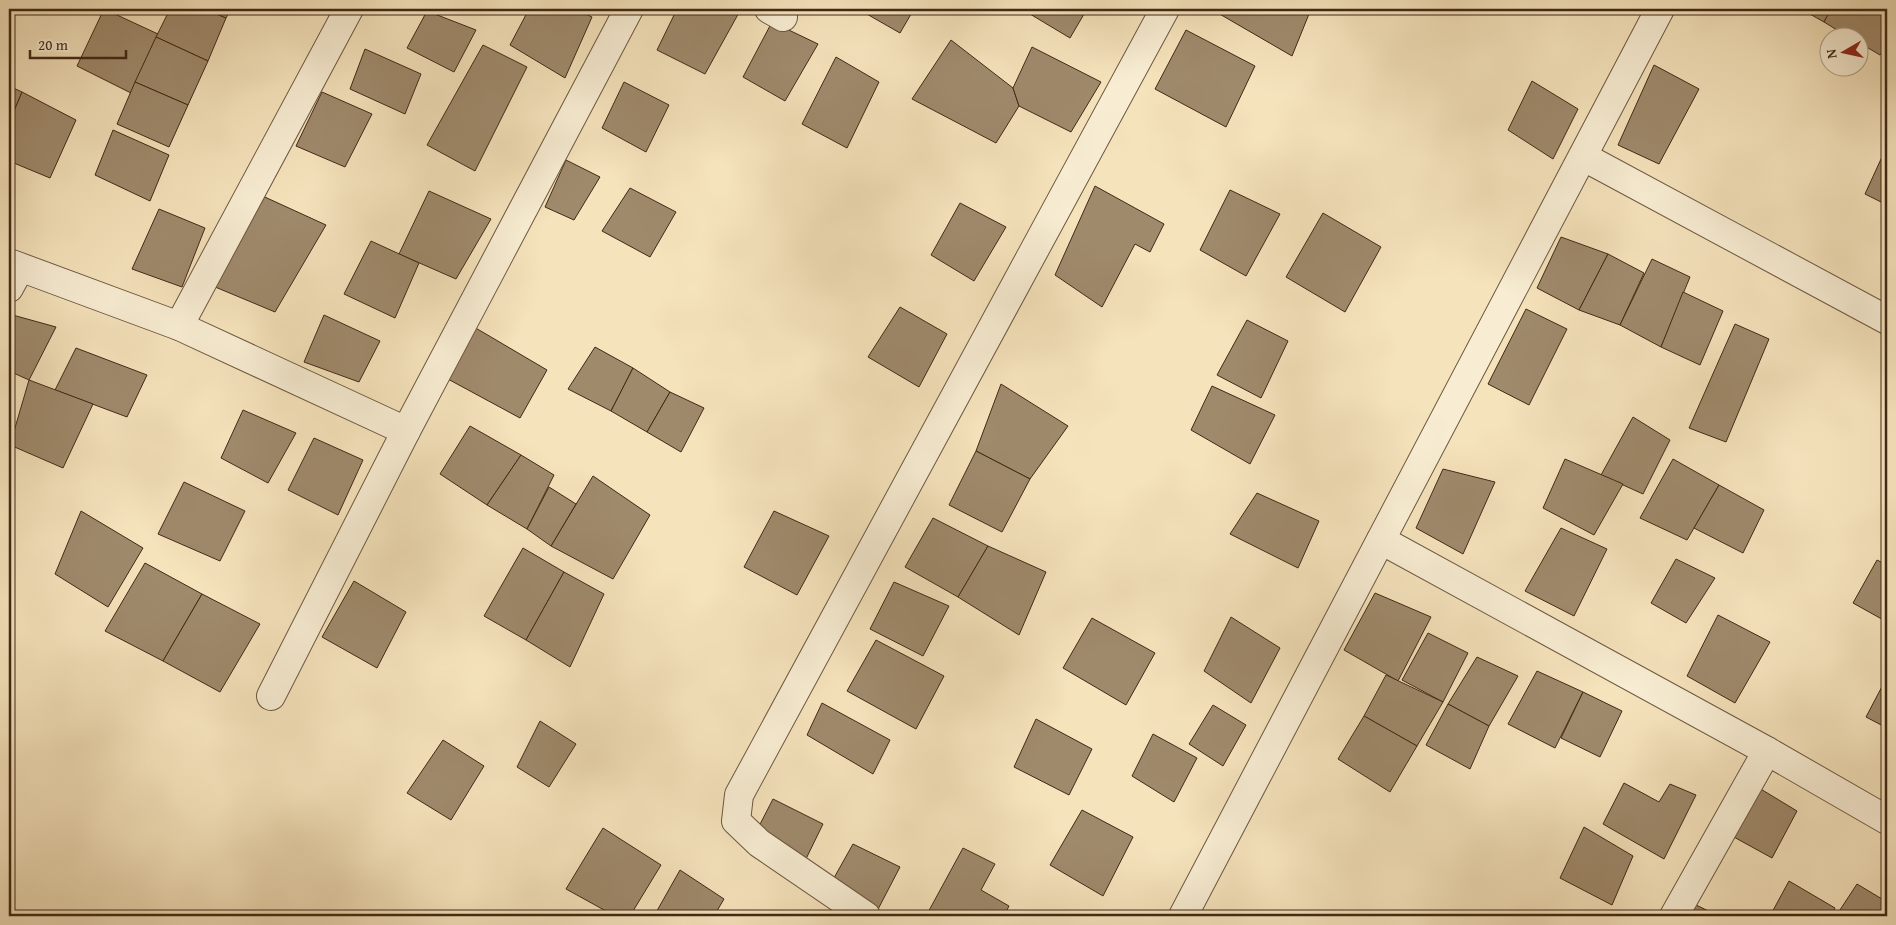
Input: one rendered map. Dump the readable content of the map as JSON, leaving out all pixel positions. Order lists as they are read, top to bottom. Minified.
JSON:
{"scale_bar":"20 m","north":"left"}
